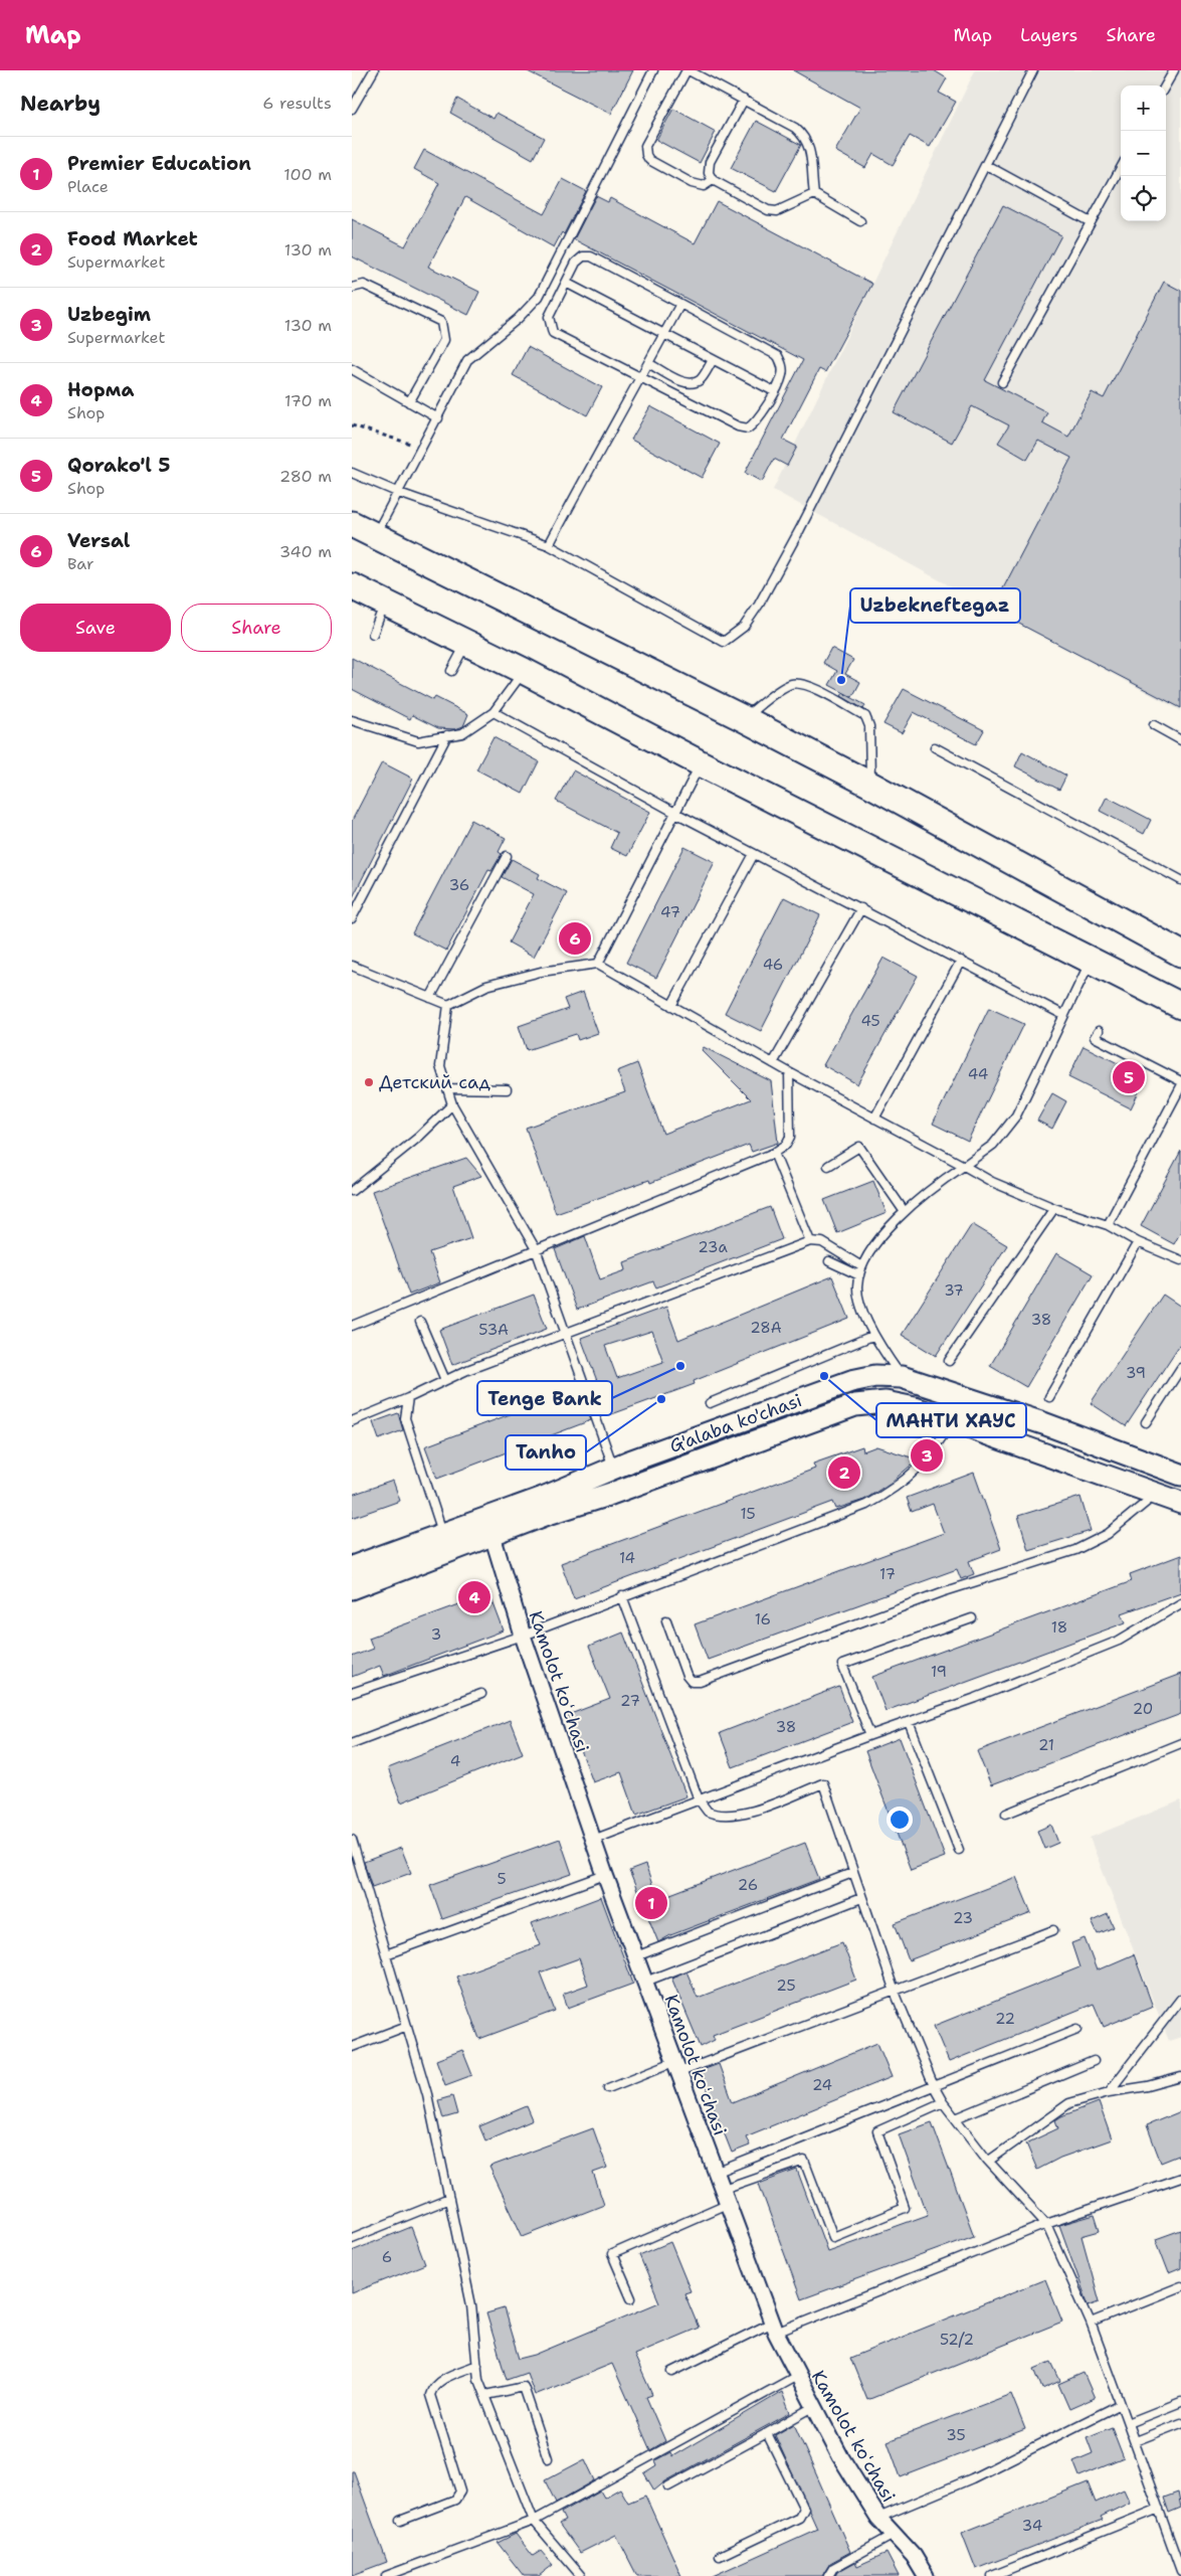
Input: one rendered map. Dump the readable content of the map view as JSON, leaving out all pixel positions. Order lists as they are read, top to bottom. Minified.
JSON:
{"streets":{"main road":["G'alaba ko'chasi"],"street":["Kamolot koʻchasi"]},"crossings":[["G'alaba ko'chasi","Kamolot koʻchasi"]],"places":["Uzbekneftegaz","Детский сад","Tenge Bank","МАНТИ ХАУС","Tanho"],"house_numbers":["36","47","46","45","44","23а","37","38","28A","53A","39","15","14","17","16","18","3","19","27","20","38","21","4","5","26","23","25","22","24","6","52/2","35","34"],"page":{"header":"Map","nav":["Map","Layers","Share"],"heading":["Nearby","6 results"],"map_buttons":["+","−"],"list":[{"mark":"1","name":"Premier Education","note":"Place","value":"100 m"},{"mark":"2","name":"Food Market","note":"Supermarket","value":"130 m"},{"mark":"3","name":"Uzbegim","note":"Supermarket","value":"130 m"},{"mark":"4","name":"Норма","note":"Shop","value":"170 m"},{"mark":"5","name":"Qorako'l 5","note":"Shop","value":"280 m"},{"mark":"6","name":"Versal","note":"Bar","value":"340 m"}],"buttons":["Save","Share"],"pins":["6","5","3","2","4","1"]}}
